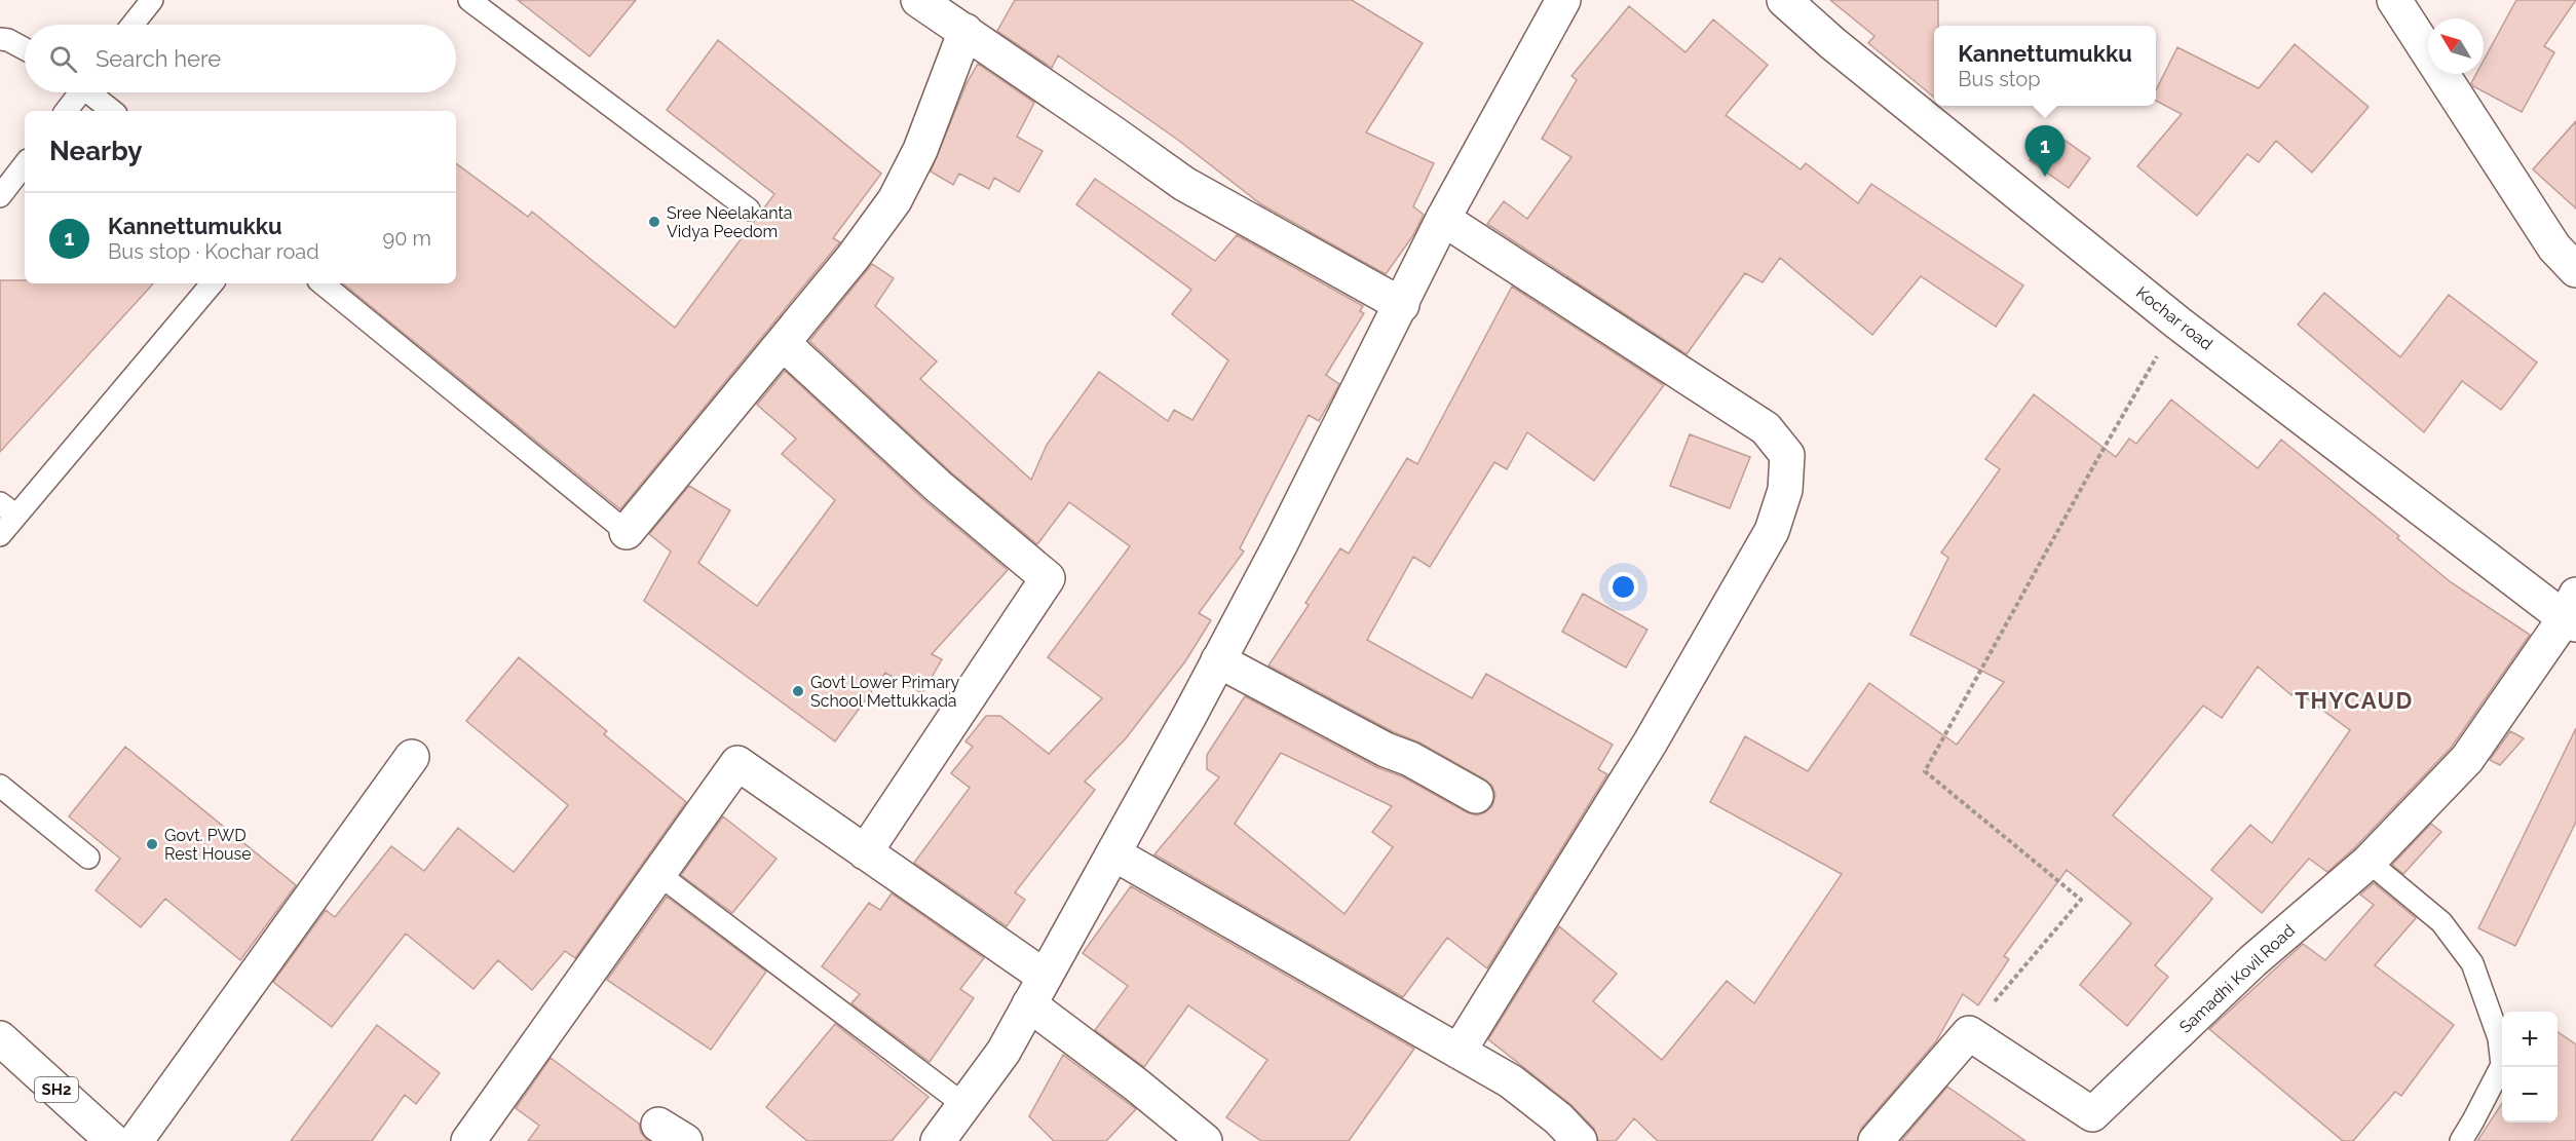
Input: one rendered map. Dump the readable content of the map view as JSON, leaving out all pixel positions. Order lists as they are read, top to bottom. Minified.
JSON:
{"streets":{"street":["Kochar road","Samadhi Kovil Road","SH2"]},"crossings":[["Kochar road","Samadhi Kovil Road"]],"districts":["THYCAUD"],"places":["Sree Neelakanta Vidya Peedom","Govt Lower Primary School Mettukkada","Govt. PWD Rest House"],"north":"top left","page":{"search":"Search here","popup":["Kannettumukku","Bus stop"],"heading":"Nearby","pins":"1","list":[{"mark":"1","name":"Kannettumukku","note":"Bus stop · Kochar road","value":"90 m"}],"map_buttons":["+","−"]}}
